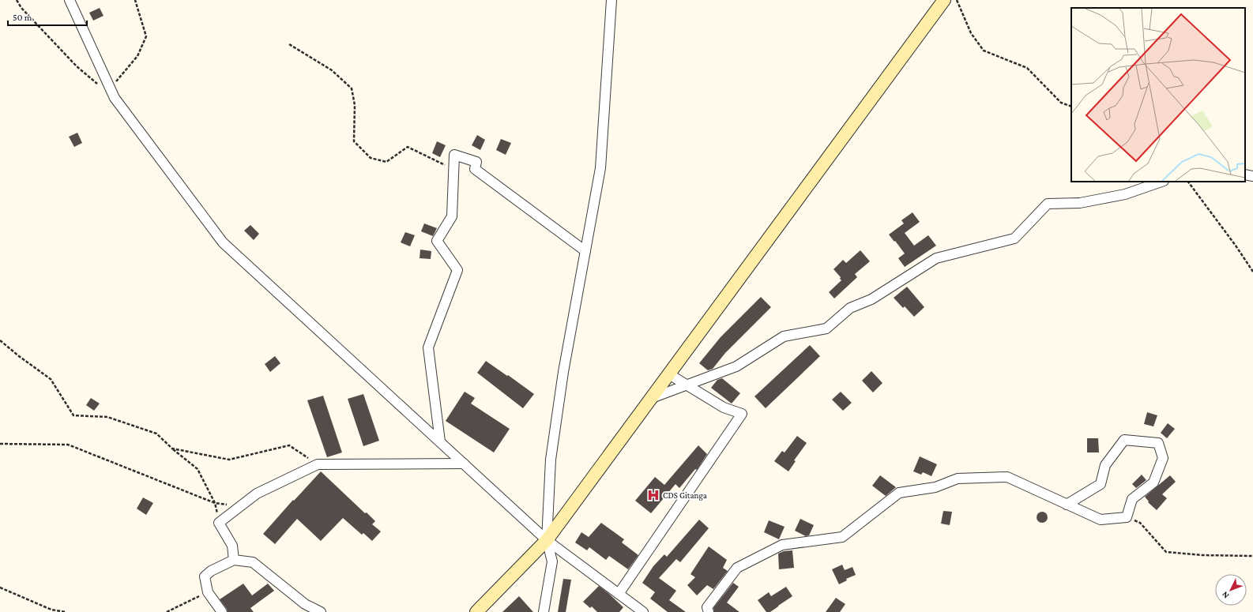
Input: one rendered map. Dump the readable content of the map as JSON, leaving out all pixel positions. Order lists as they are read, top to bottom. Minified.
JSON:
{"places":{"hospital":["CDS Gitanga"]},"scale_bar":"50 m","north":"bottom left"}
